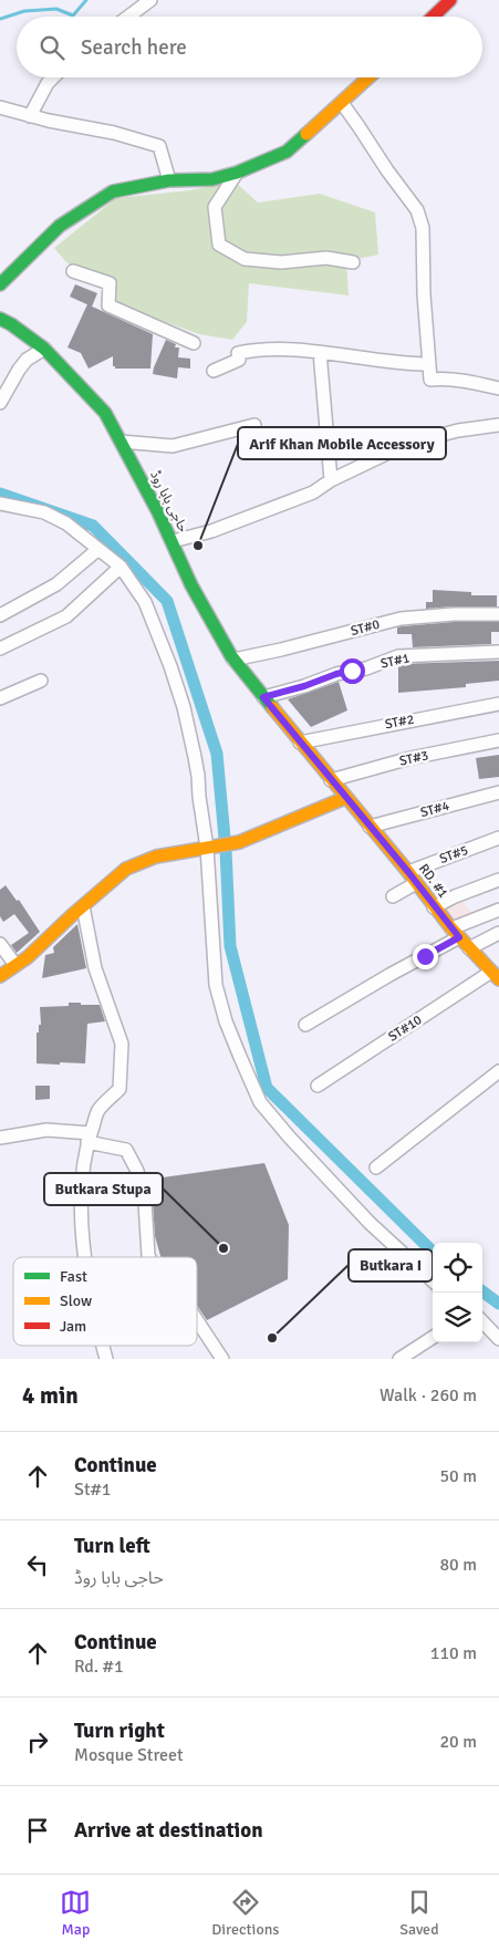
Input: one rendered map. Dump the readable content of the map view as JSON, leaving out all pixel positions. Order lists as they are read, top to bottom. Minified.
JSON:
{"streets":{"street":["حاجی بابا روڈ","ST#0","ST#1","ST#2","ST#3","ST#4","ST#5","RD. #1","ST#10"]},"crossings":[["حاجی بابا روڈ","ST#0"],["حاجی بابا روڈ","ST#1"],["حاجی بابا روڈ","ST#2"],["حاجی بابا روڈ","ST#3"],["حاجی بابا روڈ","RD. #1"],["ST#4","RD. #1"],["ST#5","RD. #1"],["RD. #1","ST#10"]],"places":["Arif Khan Mobile Accessory","Butkara Stupa","Butkara I"],"legend":["Fast","Slow","Jam"],"page":{"search":"Search here","heading":["4 min","Walk · 260 m"],"list":[["Continue","St#1","50 m"],["Turn left","حاجی بابا روڈ","80 m"],["Continue","Rd. #1","110 m"],["Turn right","Mosque Street","20 m"],"Arrive at destination"],"nav":["Map","Directions","Saved"]}}
